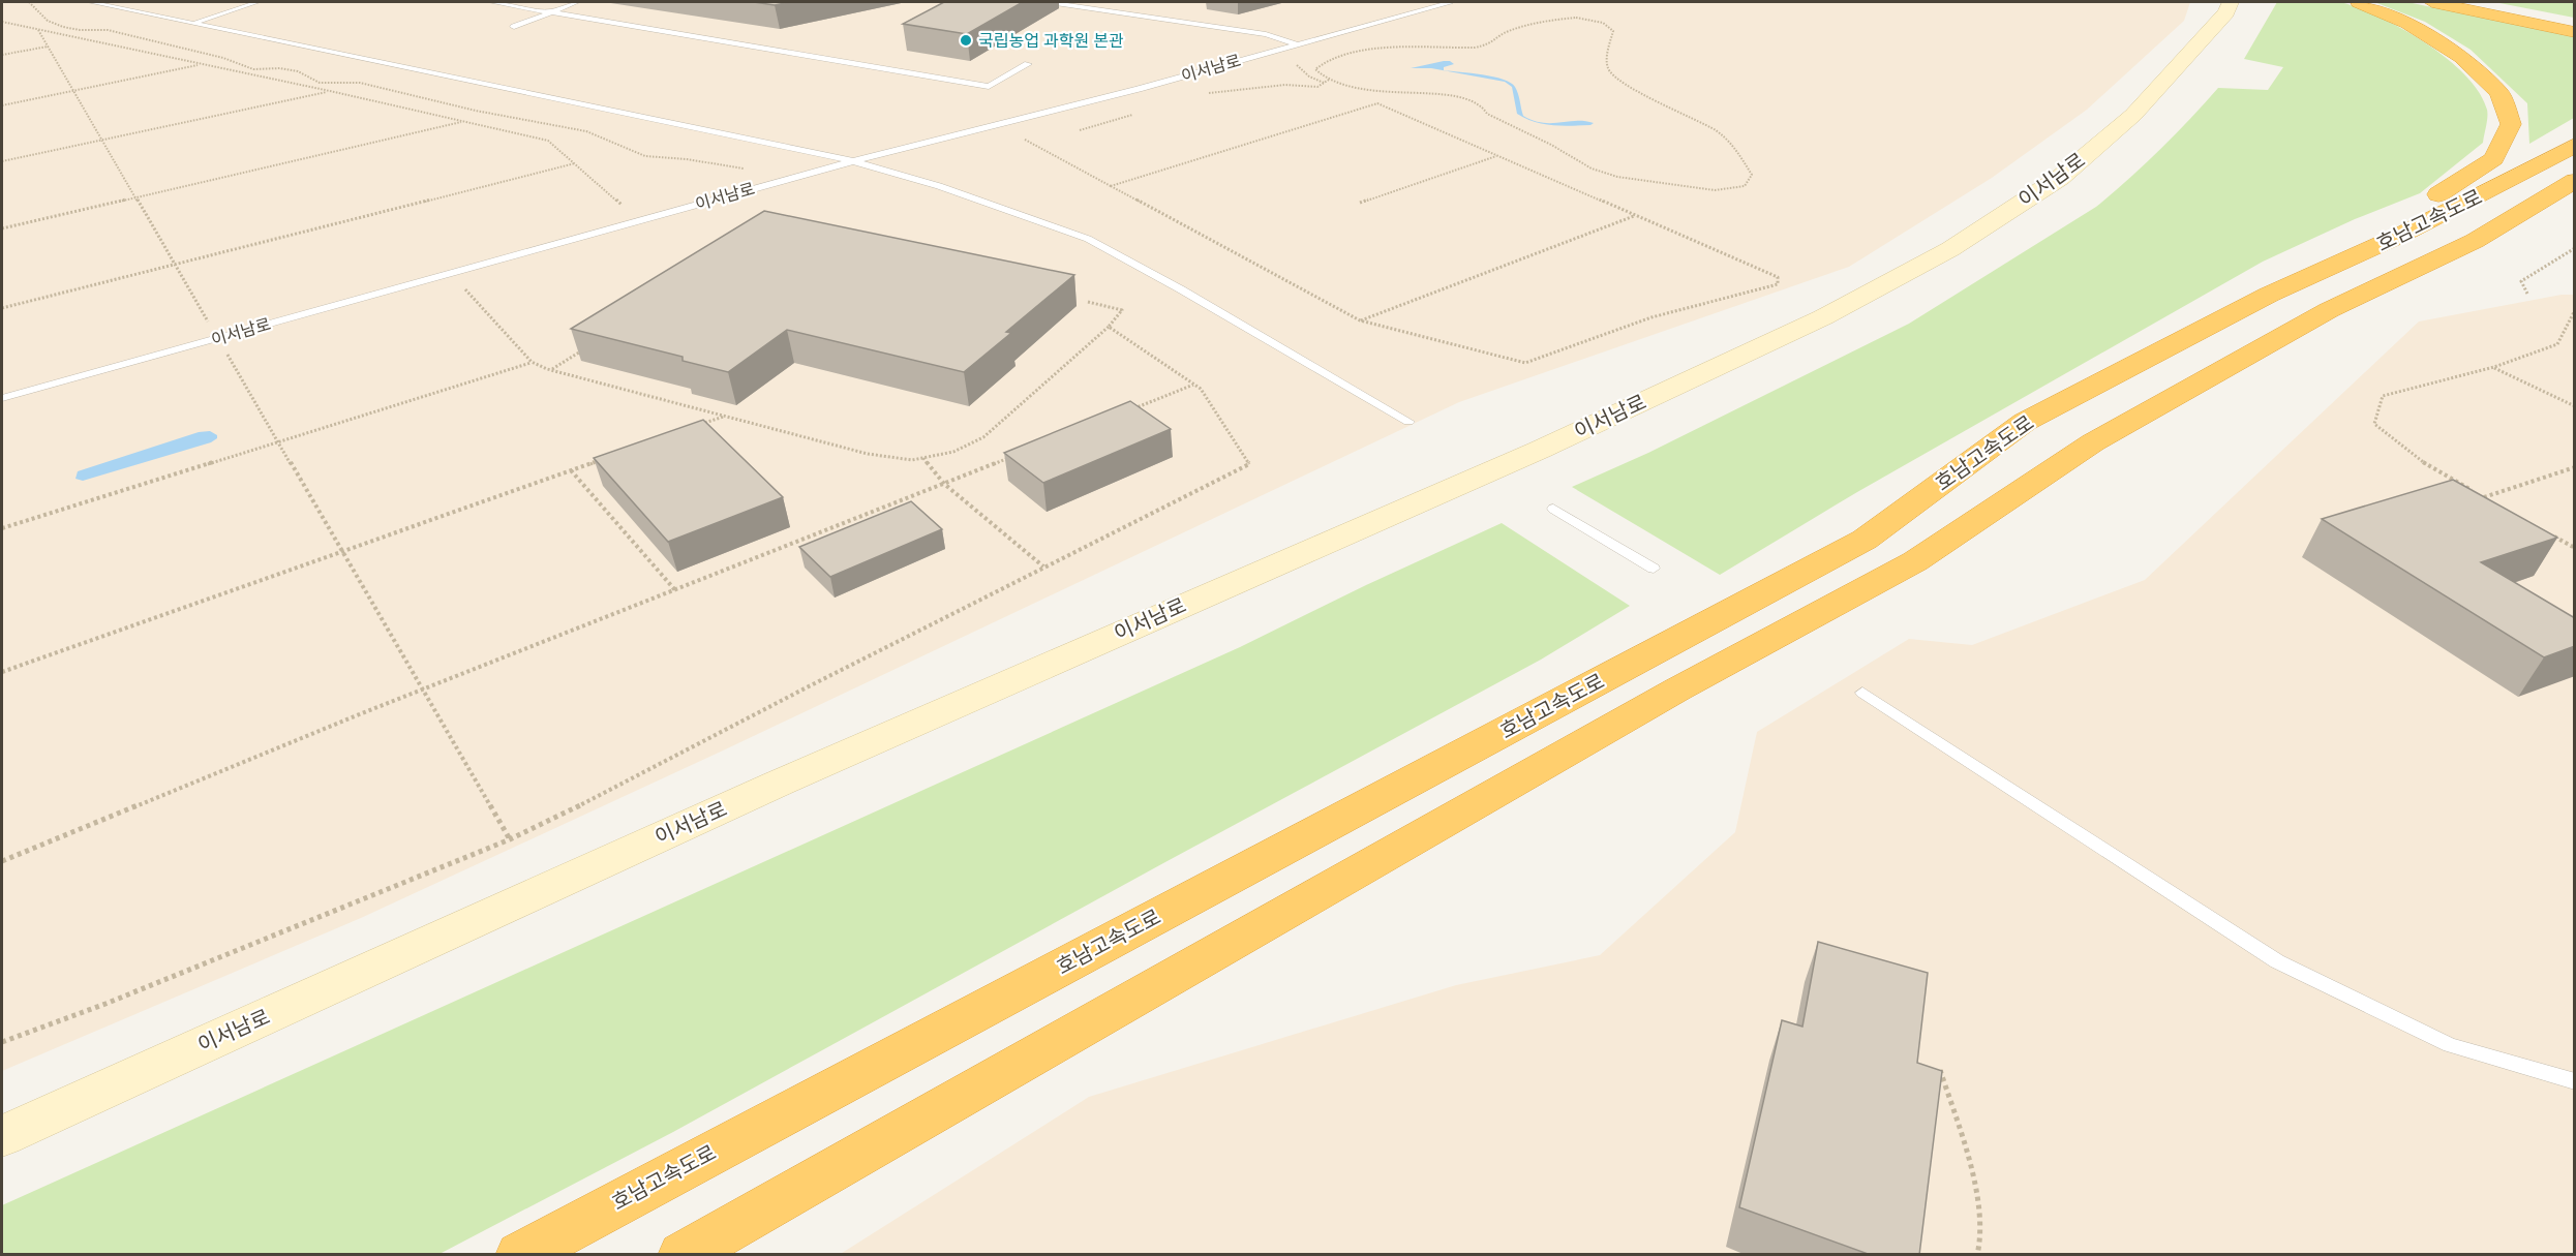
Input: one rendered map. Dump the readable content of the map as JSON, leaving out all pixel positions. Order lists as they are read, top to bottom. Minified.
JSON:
{"streets":{"highway":["호남고속도로"],"main road":["이서남로"]},"places":["국립농업 과학원 본관"]}
